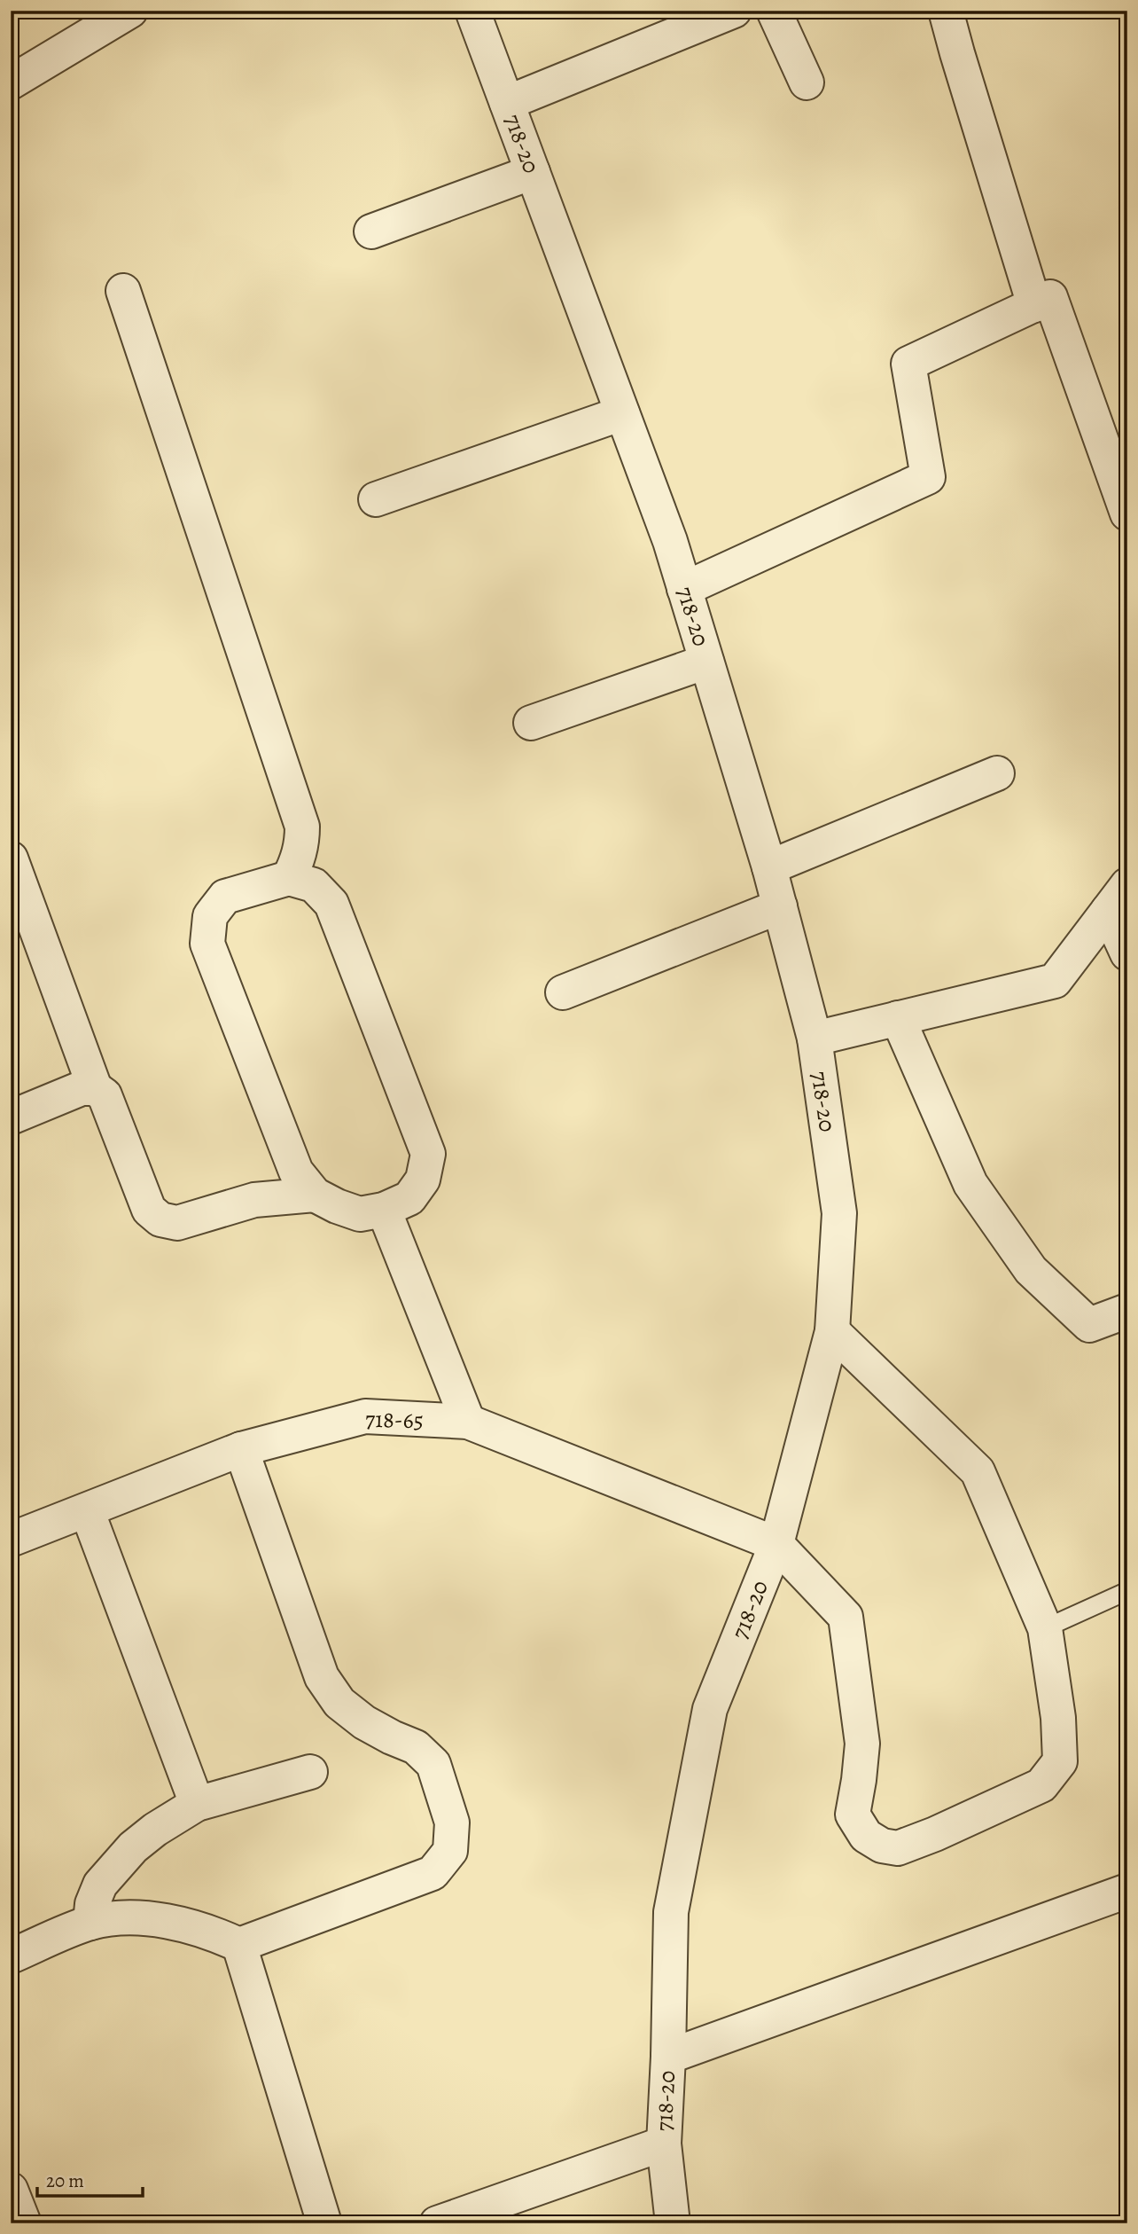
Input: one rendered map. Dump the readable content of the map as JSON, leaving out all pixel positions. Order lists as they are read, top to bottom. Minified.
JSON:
{"streets":{"street":["718-20","718-65"]},"crossings":[["718-20","718-65"]],"scale_bar":"20 m"}
